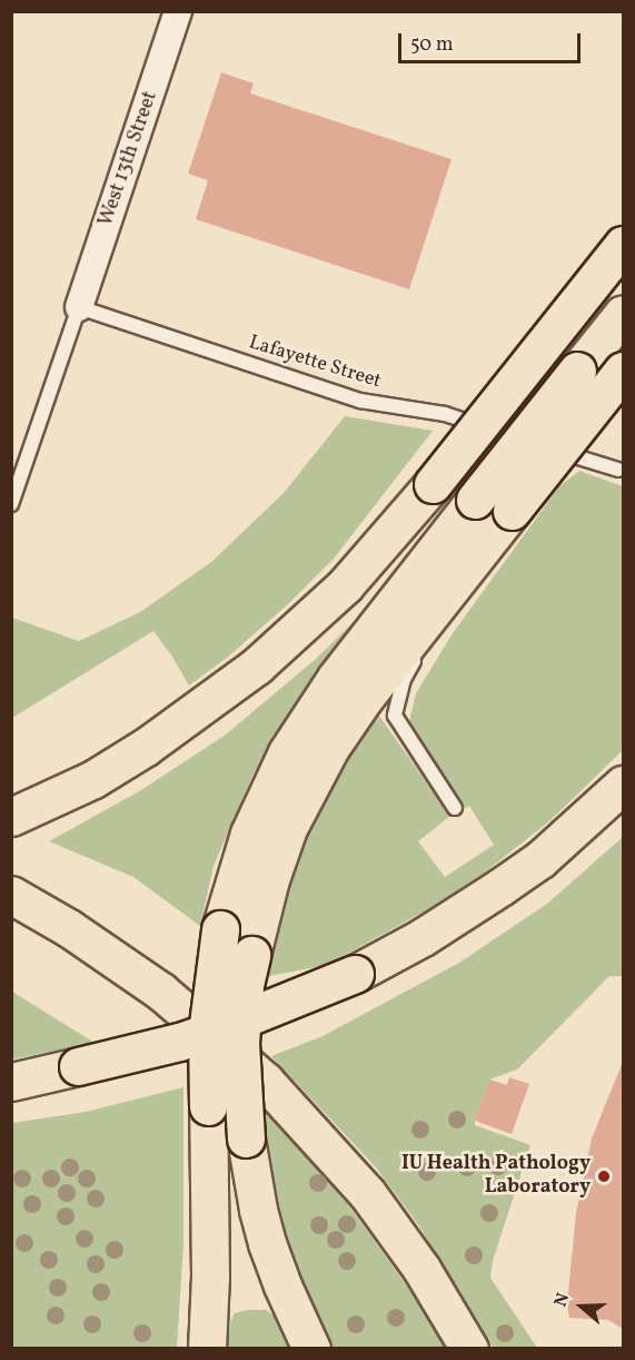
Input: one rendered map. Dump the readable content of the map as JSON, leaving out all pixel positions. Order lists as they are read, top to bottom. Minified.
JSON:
{"streets":{"street":["West 13th Street"],"lane":["Lafayette Street"]},"crossings":[["West 13th Street","Lafayette Street"]],"places":["IU Health Pathology Laboratory"],"scale_bar":"50 m","north":"left"}
